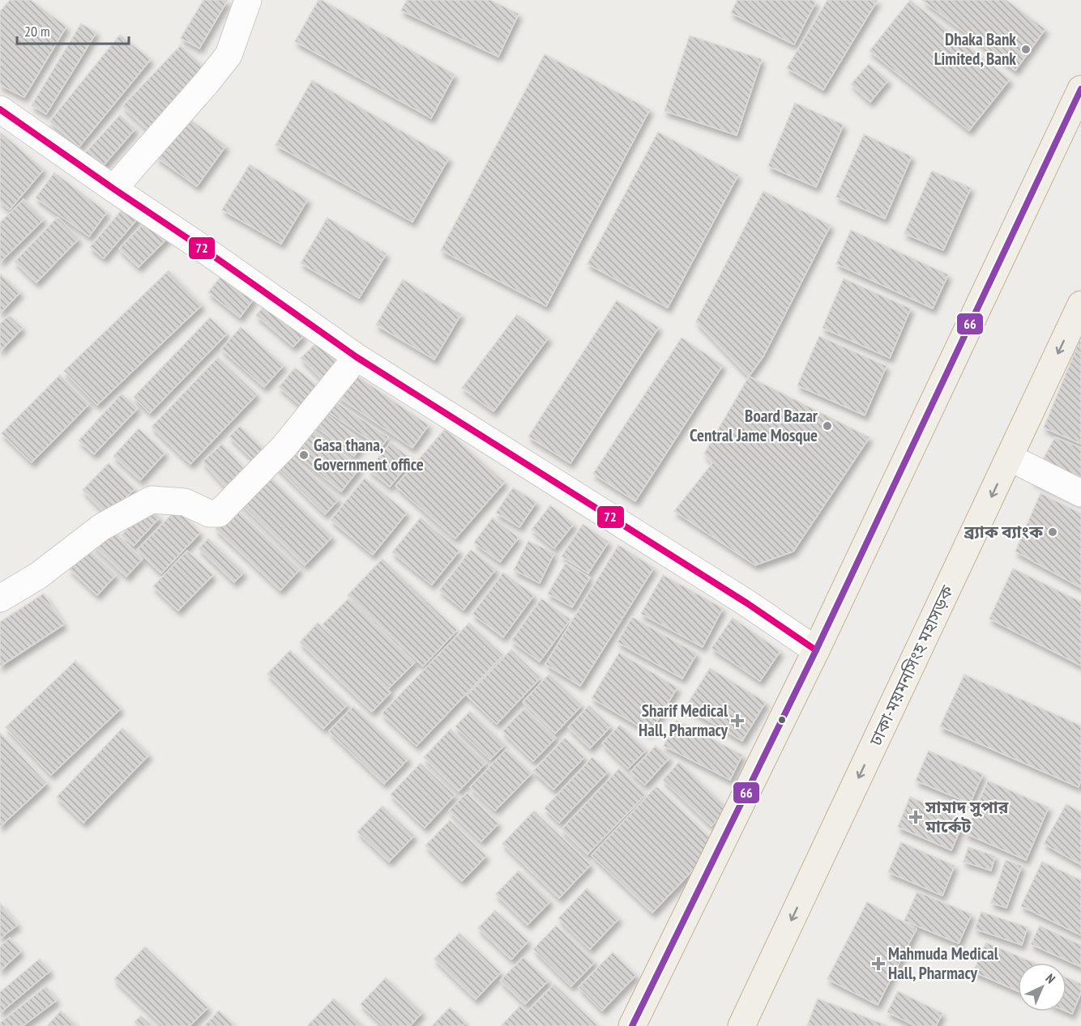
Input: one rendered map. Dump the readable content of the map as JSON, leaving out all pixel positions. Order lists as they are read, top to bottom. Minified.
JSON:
{"streets":{"highway":["ঢাকা-ময়মনসিংহ মহাসড়ক"]},"places":{"other":["Dhaka Bank Limited, Bank","Board Bazar Central Jame Mosque","Gasa thana, Government office","ব্র্যাক ব্যাংক"],"health":["Sharif Medical Hall, Pharmacy","সামাদ সুপার মার্কেট","Mahmuda Medical Hall, Pharmacy"]},"lines":["transit line 66","transit line 72"],"scale_bar":"20 m","north":"top right"}
